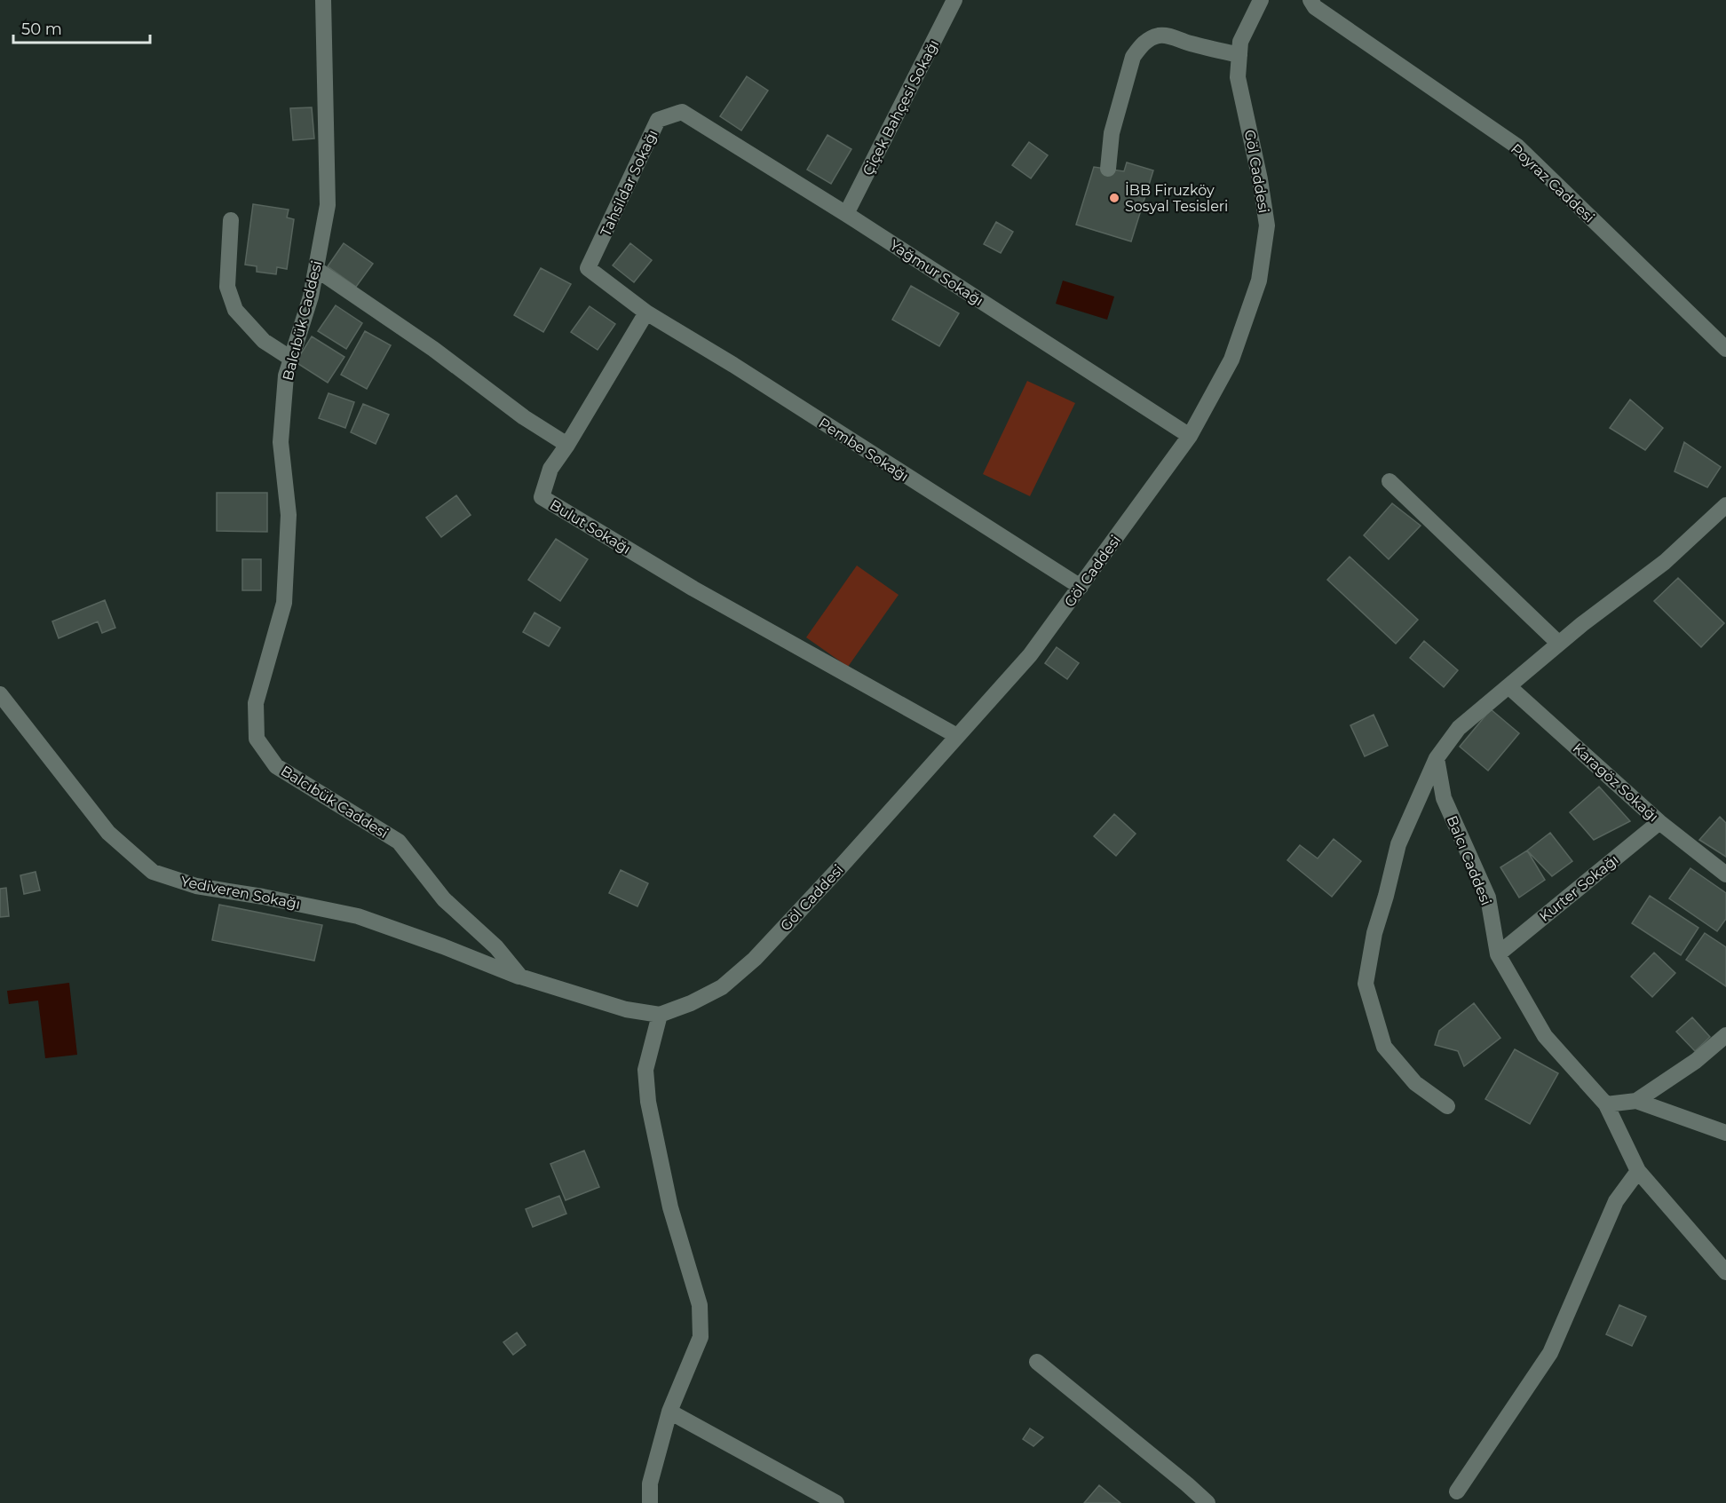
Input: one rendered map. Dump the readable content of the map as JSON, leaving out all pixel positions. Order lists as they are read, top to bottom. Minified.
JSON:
{"streets":{"street":["Çiçek Bahçesi Sokağı","Göl Caddesi","Tahsildar Sokağı","Poyraz Caddesi","Yağmur Sokağı","Balcıbük Caddesi","Pembe Sokağı","Bulut Sokağı","Karagöz Sokağı","Balcı Caddesi","Kurter Sokağı","Yediveren Sokağı"]},"crossings":[["Çiçek Bahçesi Sokağı","Yağmur Sokağı"],["Göl Caddesi","Yağmur Sokağı"],["Göl Caddesi","Pembe Sokağı"],["Göl Caddesi","Bulut Sokağı"],["Tahsildar Sokağı","Yağmur Sokağı"],["Tahsildar Sokağı","Pembe Sokağı"],["Balcıbük Caddesi","Yediveren Sokağı"],["Karagöz Sokağı","Kurter Sokağı"],["Balcı Caddesi","Kurter Sokağı"]],"places":["İBB Firuzköy Sosyal Tesisleri"],"scale_bar":"50 m"}
